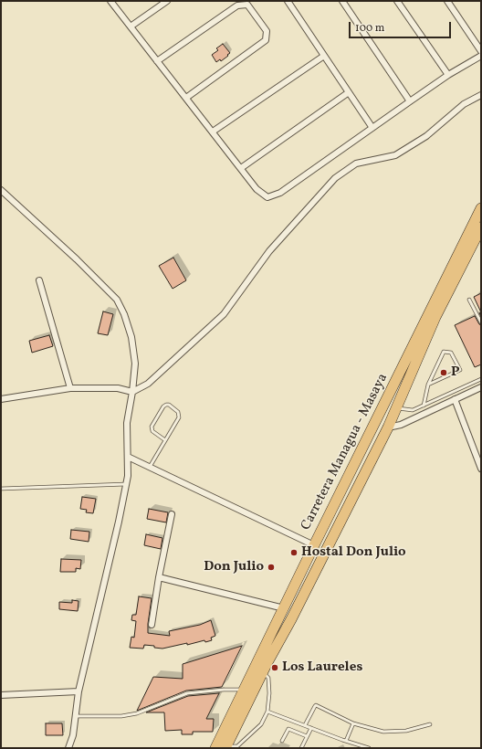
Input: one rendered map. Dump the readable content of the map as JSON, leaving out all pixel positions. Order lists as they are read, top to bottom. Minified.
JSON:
{"streets":{"highway":["Carretera Managua - Masaya"]},"places":["P","Hostal Don Julio","Don Julio","Los Laureles"],"scale_bar":"100 m"}
